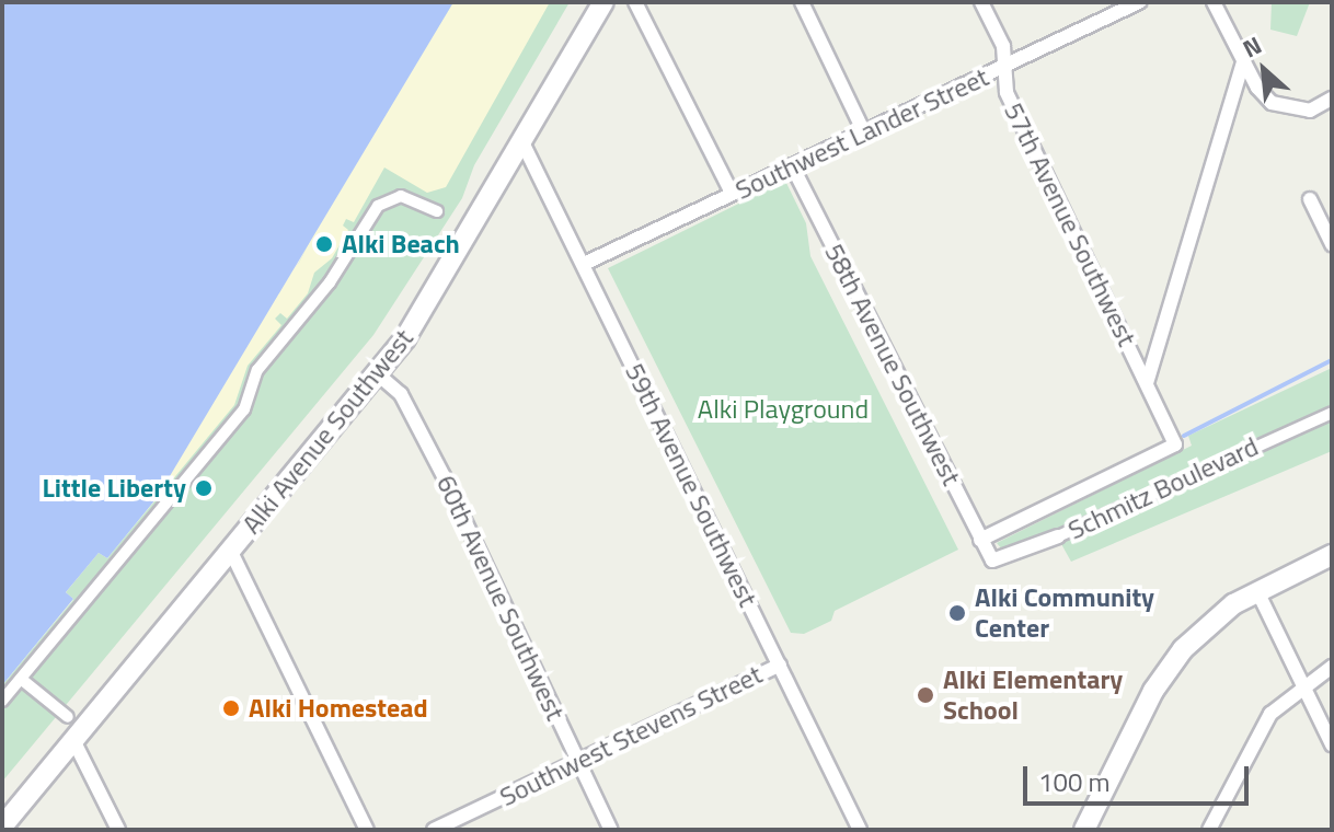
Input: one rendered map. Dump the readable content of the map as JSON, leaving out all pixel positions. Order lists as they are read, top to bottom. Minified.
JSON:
{"streets":{"main road":["Alki Avenue Southwest"],"street":["Southwest Lander Street","57th Avenue Southwest","58th Avenue Southwest","59th Avenue Southwest","Schmitz Boulevard","60th Avenue Southwest","Southwest Stevens Street"]},"crossings":[["Southwest Lander Street","57th Avenue Southwest"],["Southwest Lander Street","58th Avenue Southwest"],["Southwest Lander Street","59th Avenue Southwest"],["57th Avenue Southwest","58th Avenue Southwest"],["58th Avenue Southwest","Schmitz Boulevard"],["Alki Avenue Southwest","59th Avenue Southwest"],["Alki Avenue Southwest","60th Avenue Southwest"],["59th Avenue Southwest","Southwest Stevens Street"],["60th Avenue Southwest","Southwest Stevens Street"]],"parks":["Alki Playground"],"places":["Alki Beach","Little Liberty","Alki Community Center","Alki Elementary School","Alki Homestead"],"scale_bar":"100 m","north":"top left"}
